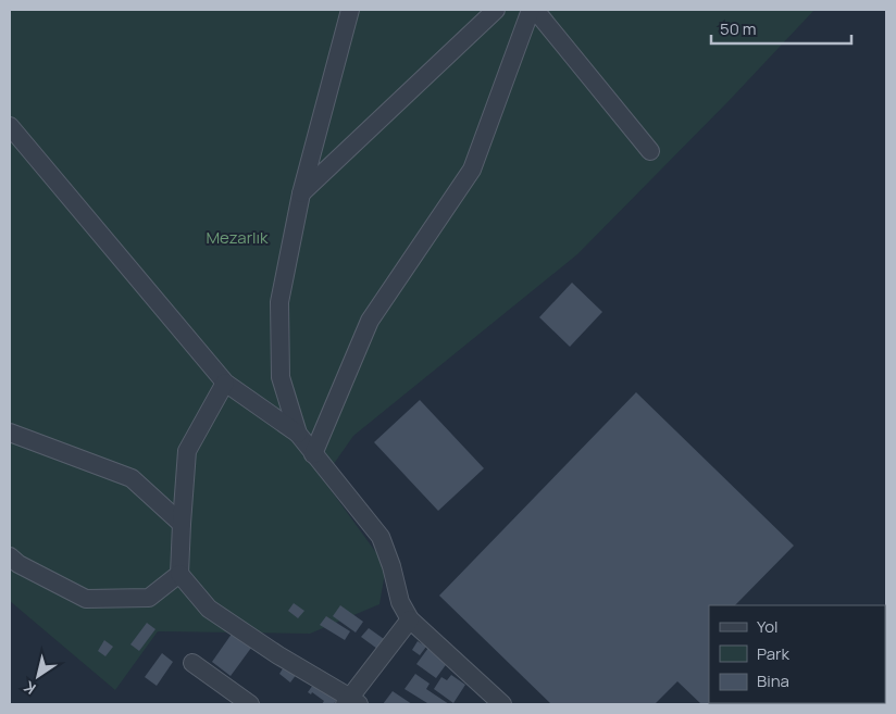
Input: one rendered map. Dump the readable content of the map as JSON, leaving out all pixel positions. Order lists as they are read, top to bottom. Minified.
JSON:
{"parks":["Mezarlık"],"legend":["Yol","Park","Bina"],"scale_bar":"50 m","north":"bottom left"}
